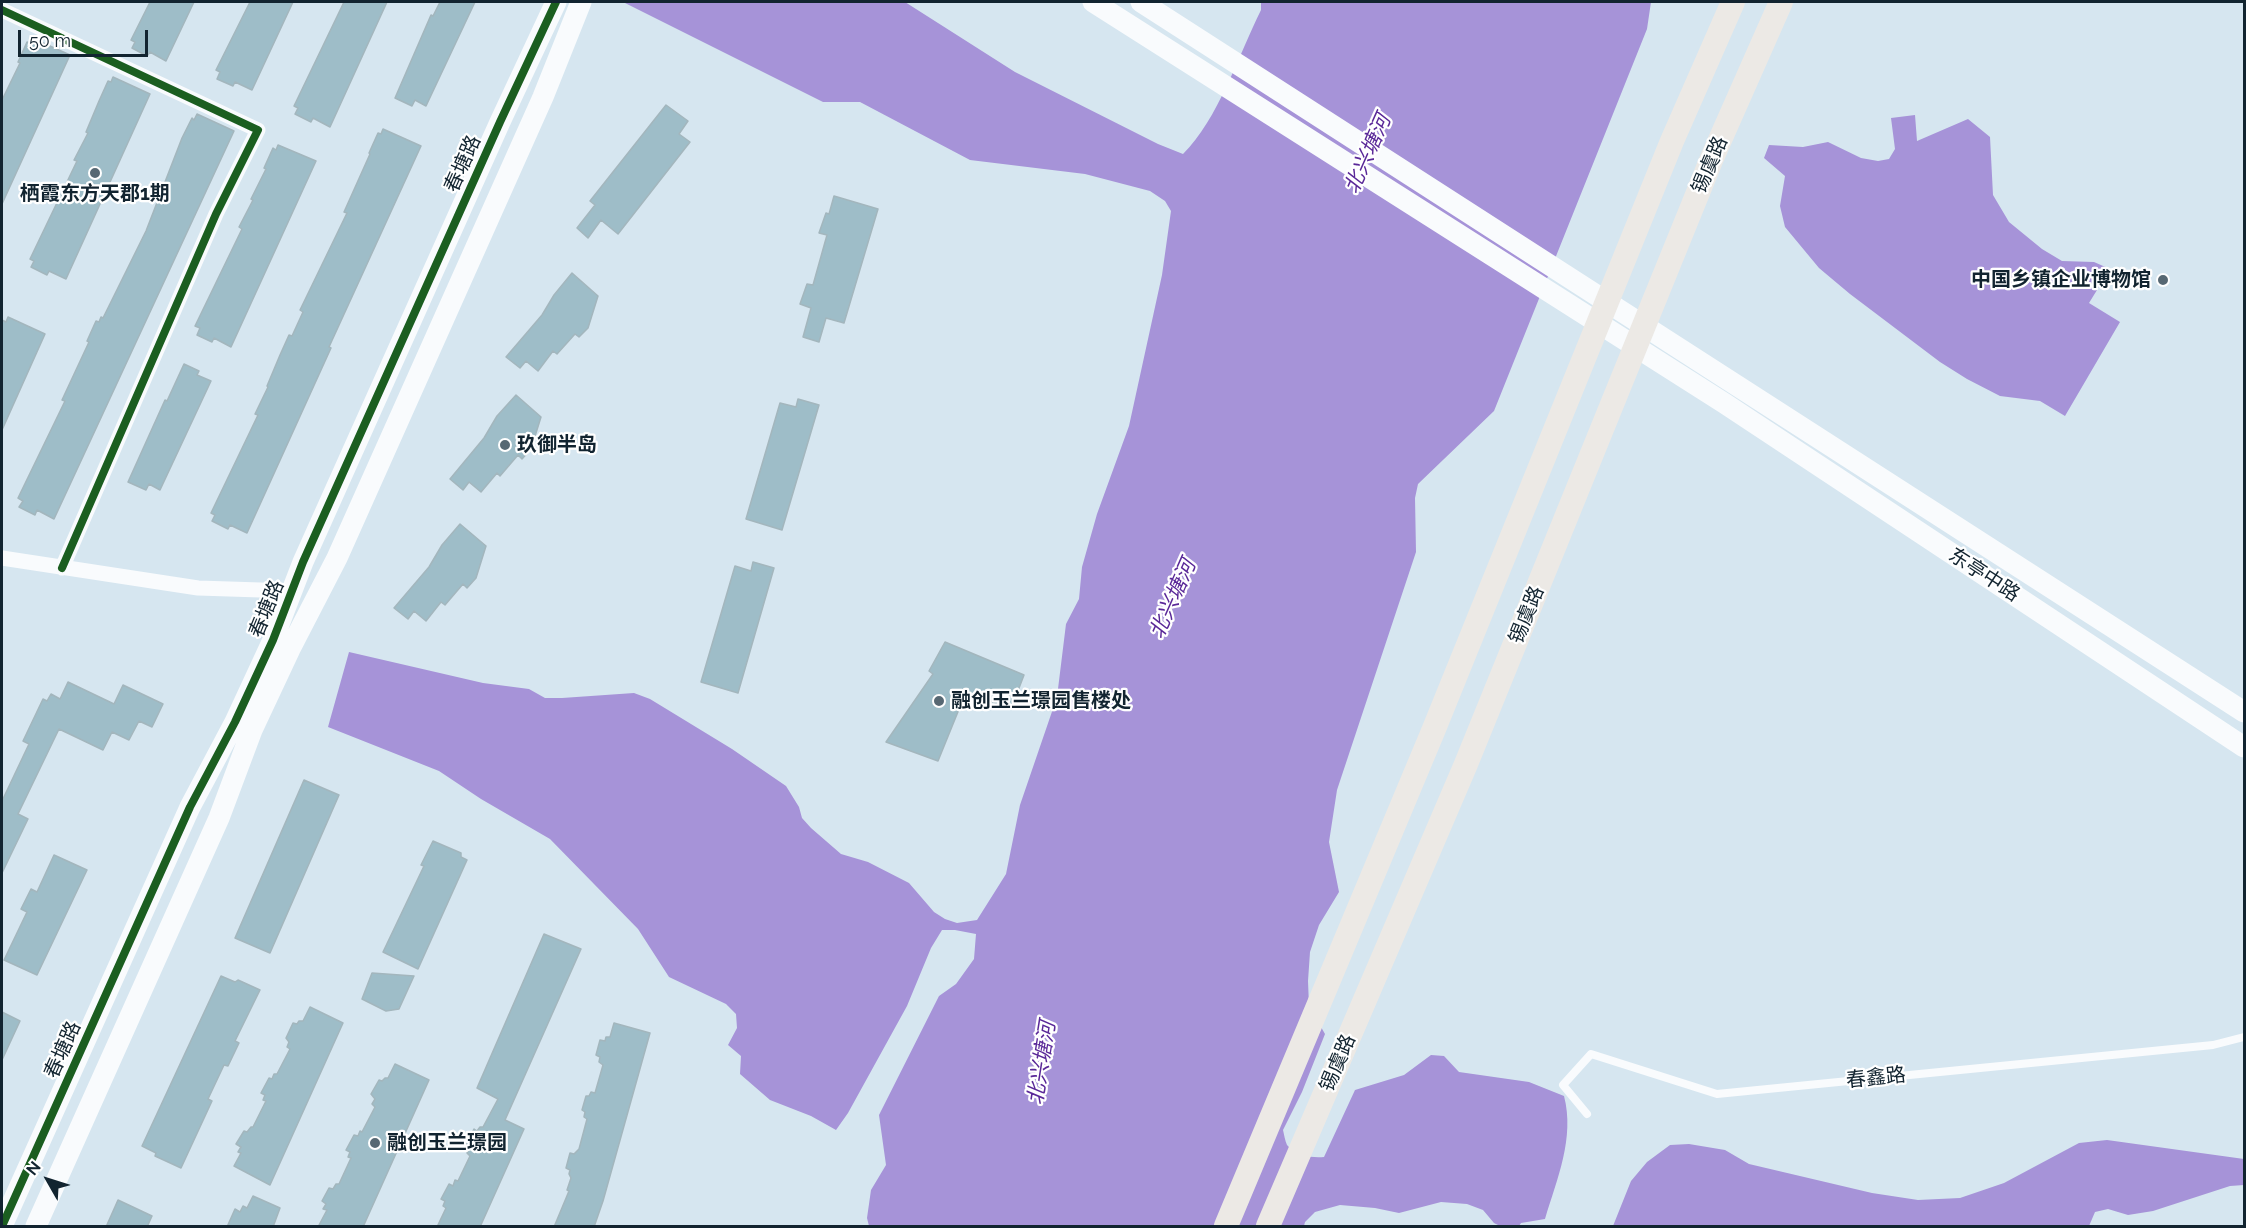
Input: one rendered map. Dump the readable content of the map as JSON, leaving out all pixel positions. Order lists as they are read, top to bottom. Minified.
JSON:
{"streets":{"main road":["春塘路","锡虞路","东亭中路"],"lane":["春鑫路"]},"water":["北兴塘河"],"places":["栖霞东方天郡1期","中国乡镇企业博物馆","玖御半岛","融创玉兰璟园售楼处","融创玉兰璟园"],"scale_bar":"50 m","north":"top left"}
